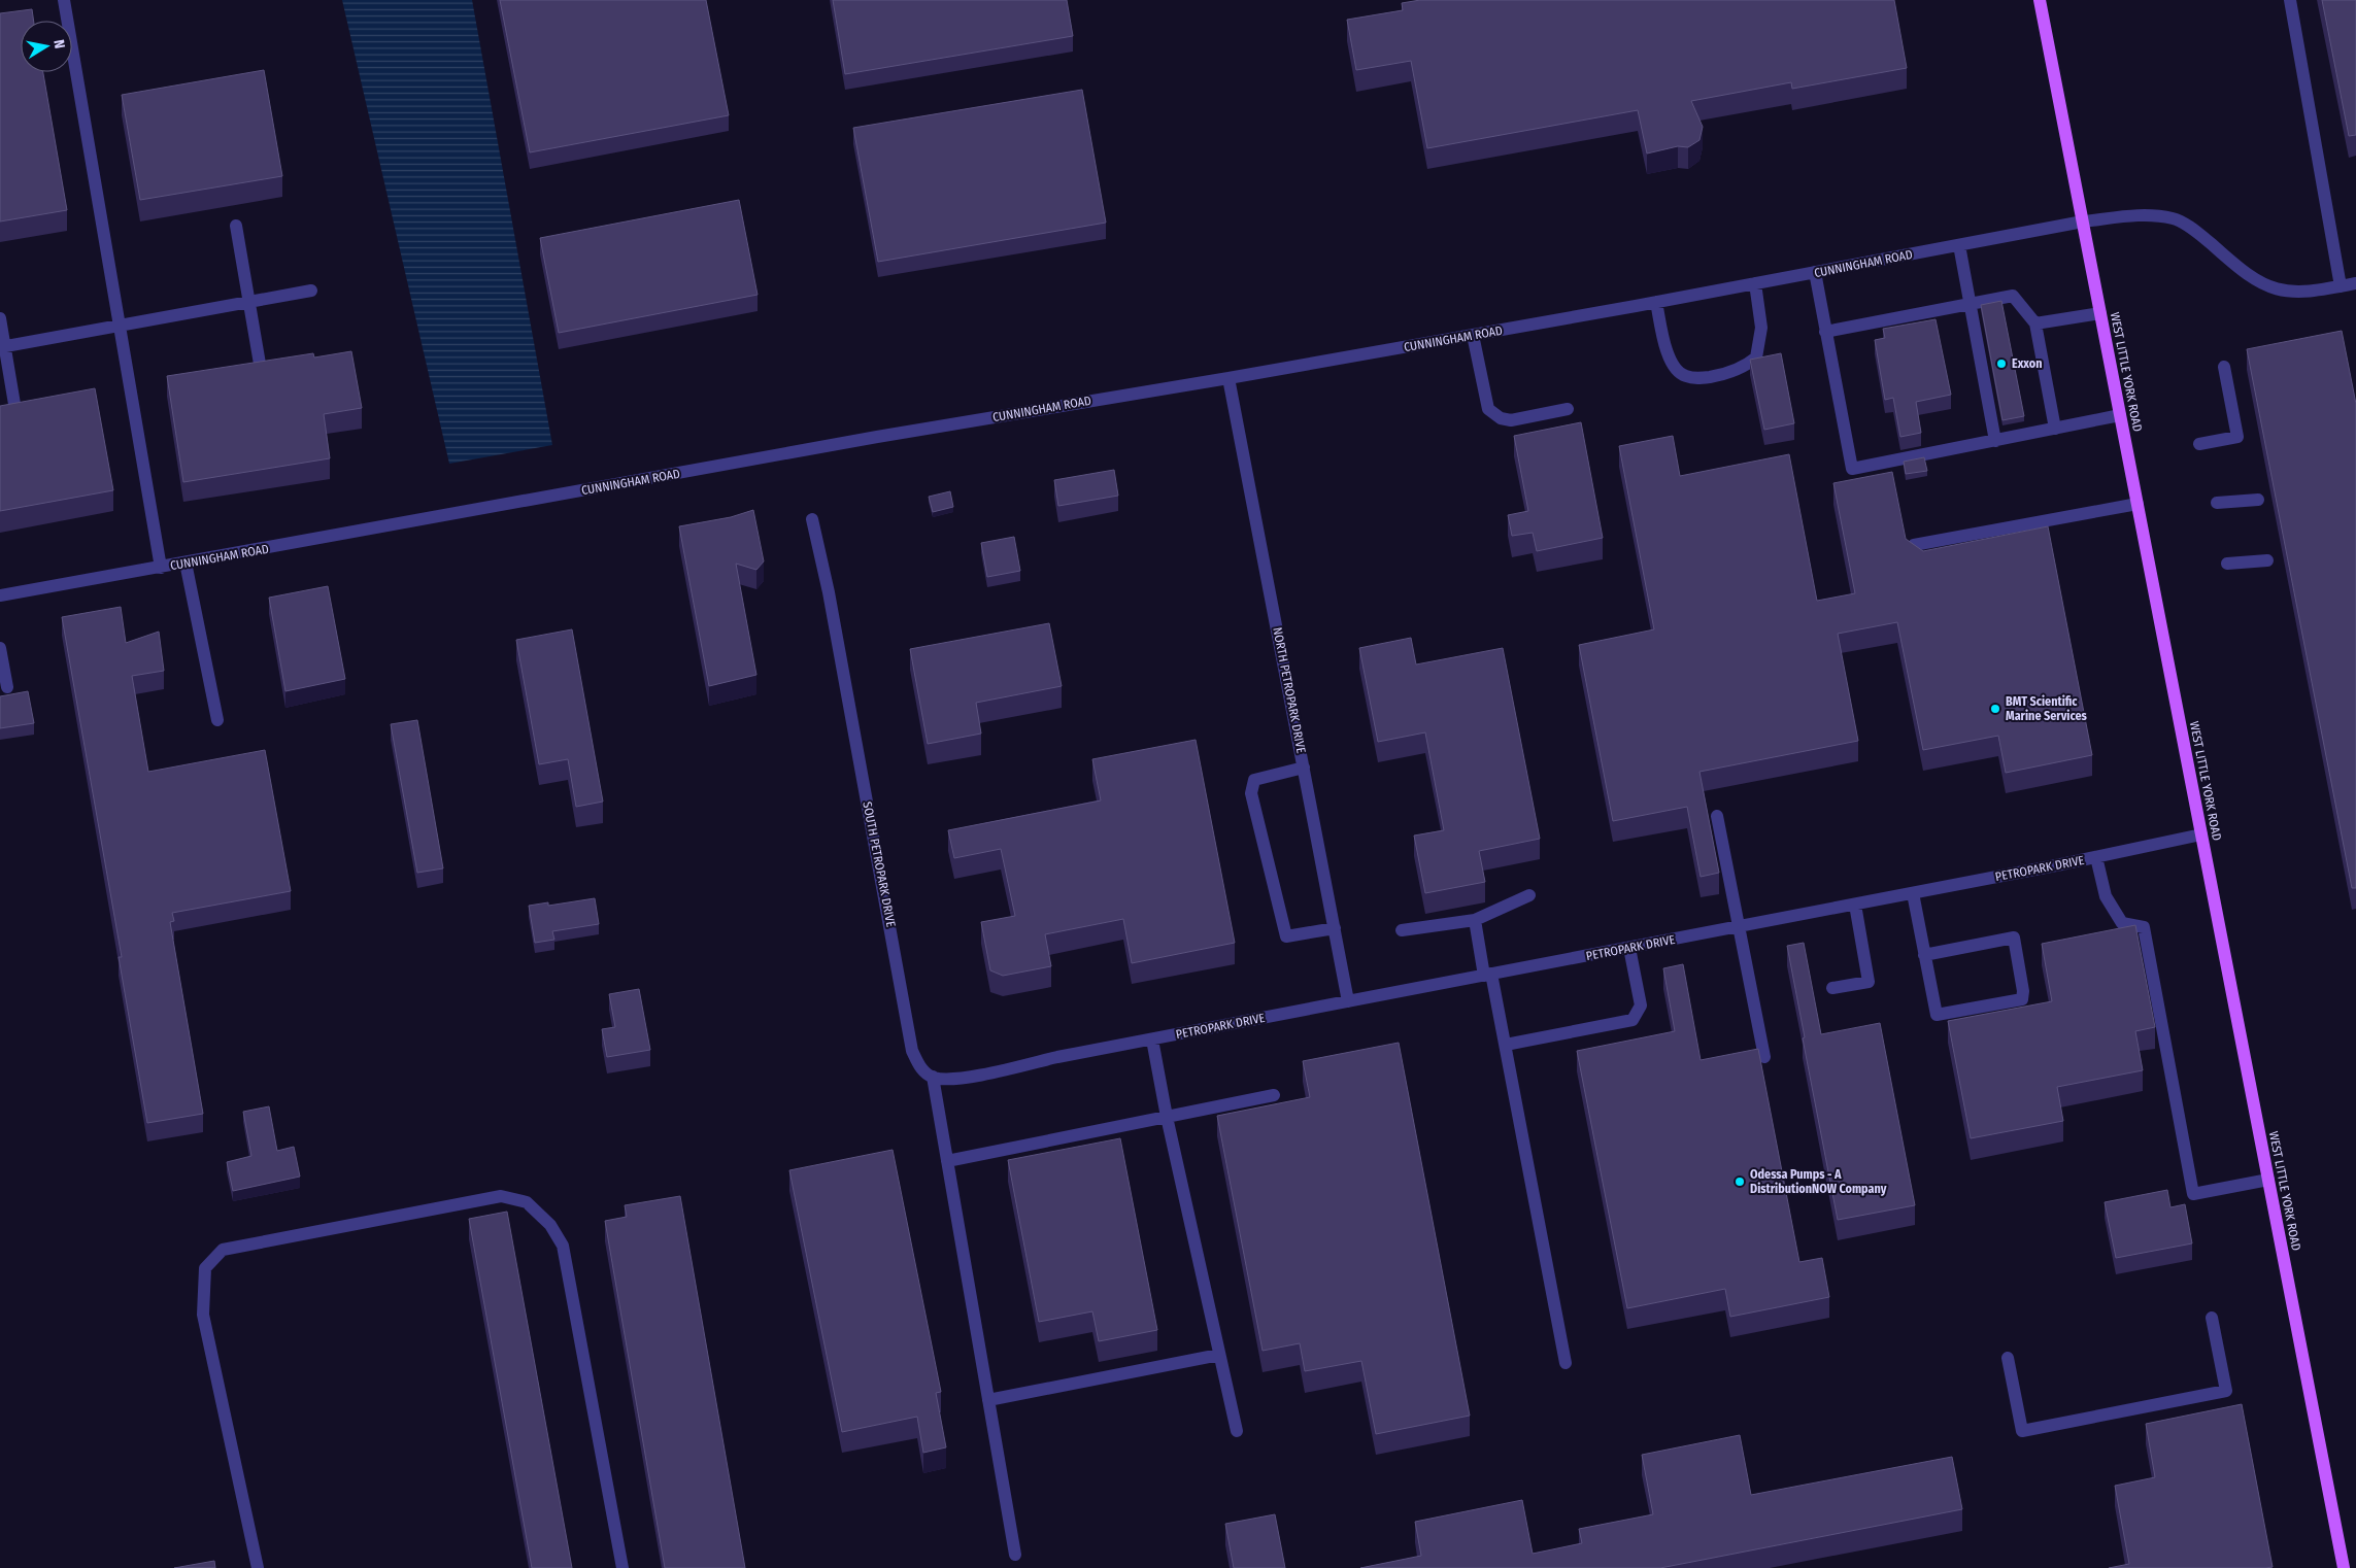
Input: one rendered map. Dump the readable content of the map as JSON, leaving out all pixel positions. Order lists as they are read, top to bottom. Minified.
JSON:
{"streets":{"main road":["WEST LITTLE YORK ROAD"],"street":["CUNNINGHAM ROAD","NORTH PETROPARK DRIVE","SOUTH PETROPARK DRIVE","PETROPARK DRIVE"]},"crossings":[["CUNNINGHAM ROAD","WEST LITTLE YORK ROAD"],["CUNNINGHAM ROAD","NORTH PETROPARK DRIVE"],["WEST LITTLE YORK ROAD","PETROPARK DRIVE"],["NORTH PETROPARK DRIVE","PETROPARK DRIVE"],["SOUTH PETROPARK DRIVE","PETROPARK DRIVE"]],"places":["Exxon","BMT Scientific Marine Services","Odessa Pumps - A DistributionNOW Company"],"north":"right"}
